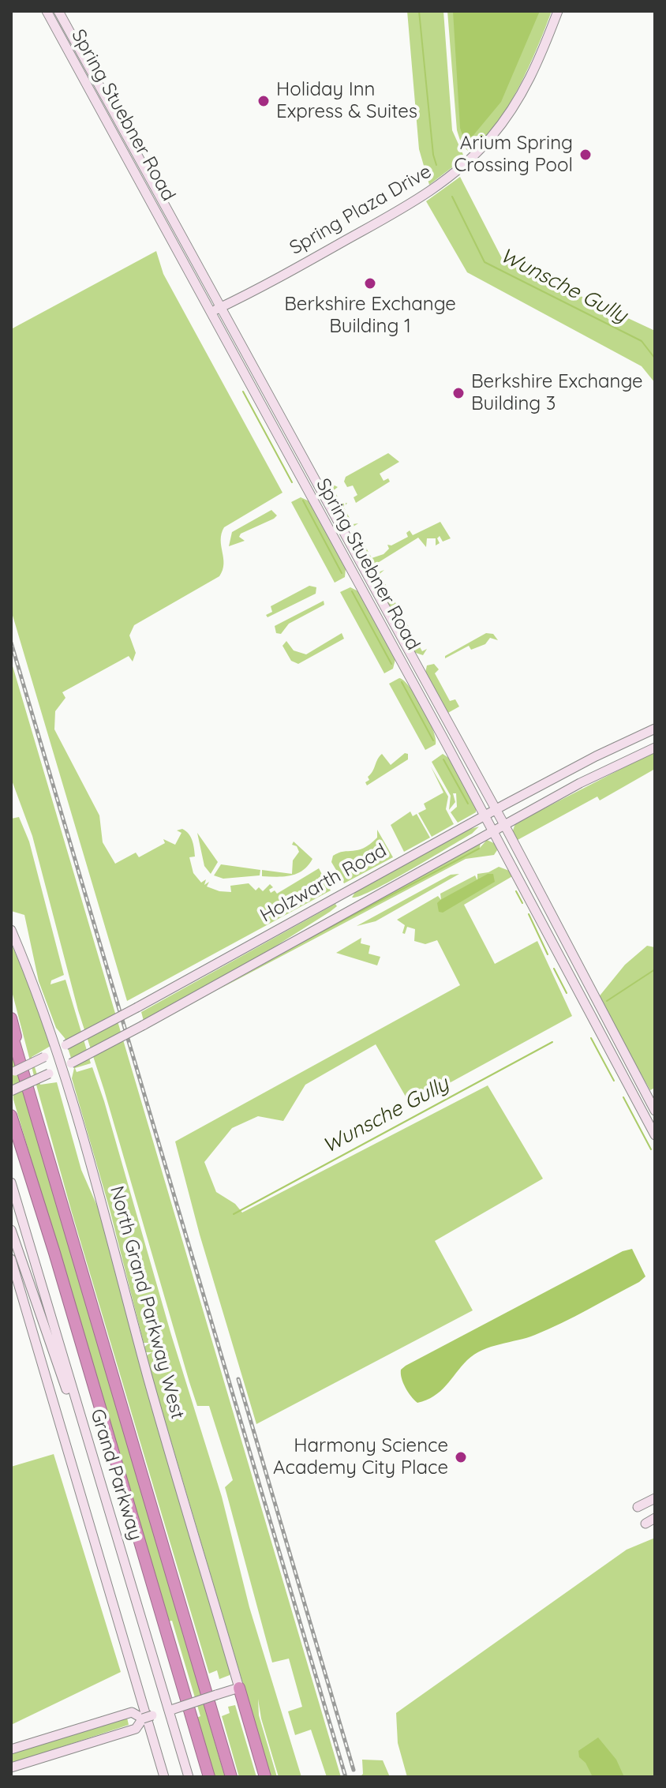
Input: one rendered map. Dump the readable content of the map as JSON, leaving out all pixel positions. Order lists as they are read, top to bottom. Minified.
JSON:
{"streets":{"main road":["Spring Stuebner Road","Spring Plaza Drive","Holzwarth Road","North Grand Parkway West","Grand Parkway"]},"crossings":[["Spring Stuebner Road","Spring Plaza Drive"],["Spring Stuebner Road","Holzwarth Road"],["Holzwarth Road","North Grand Parkway West"]],"water":["Wunsche Gully"],"places":["Holiday Inn Express & Suites","Arium Spring Crossing Pool","Berkshire Exchange Building 1","Berkshire Exchange Building 3","Harmony Science Academy City Place"]}
